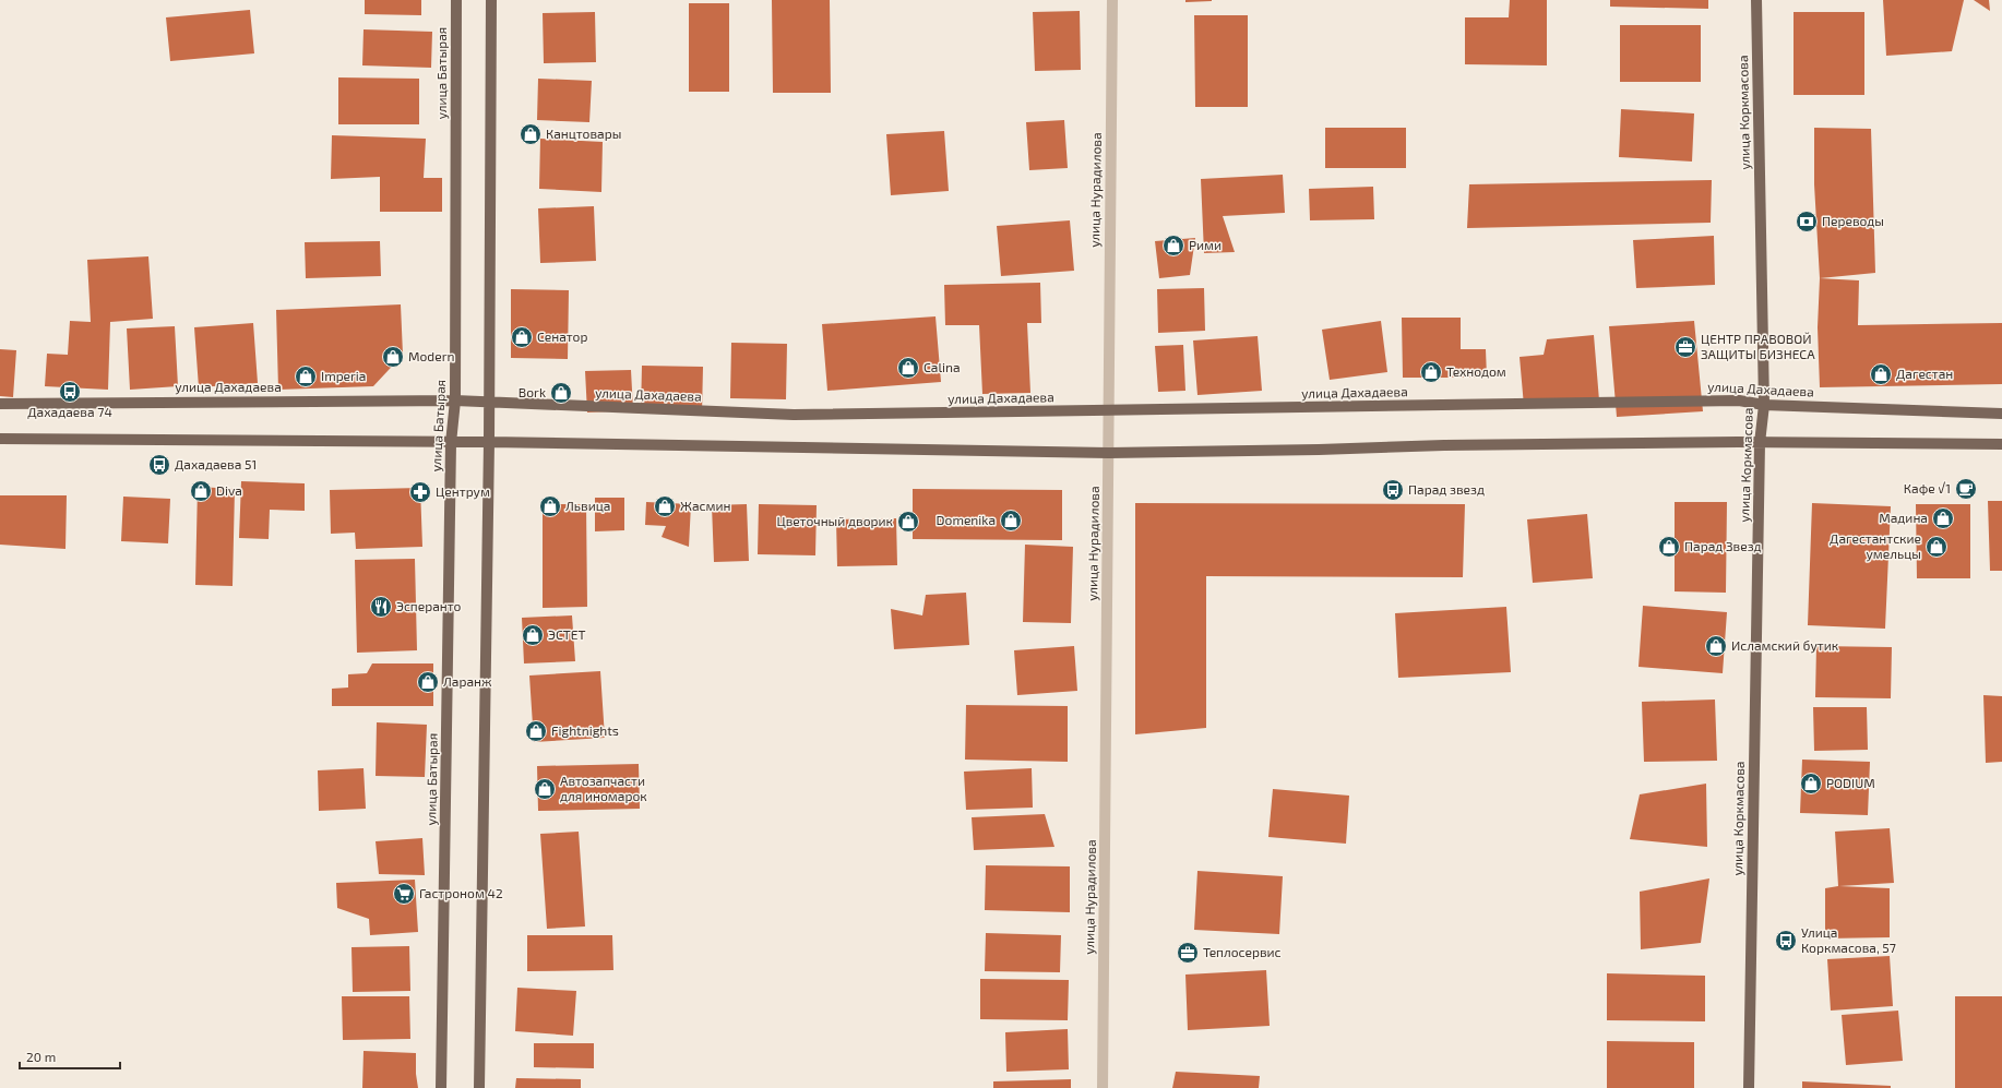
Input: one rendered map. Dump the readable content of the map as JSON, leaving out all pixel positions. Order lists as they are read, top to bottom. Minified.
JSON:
{"streets":{"main road":["улица Батырая","улица Коркмасова","улица Дахадаева"],"street":["улица Нурадилова"]},"crossings":[["улица Батырая","улица Дахадаева"],["улица Коркмасова","улица Дахадаева"],["улица Нурадилова","улица Дахадаева"]],"places":{"shop":["Канцтовары","Рими","Сенатор","Modern","Calina","Технодом","Дагестан","Imperia","Bork","Diva","Львица","Жасмин","Мадина","Domenika","Цветочный дворик","Парад Звезд","Дагестантские умельцы","ЭСТЕТ","Исламский бутик","Ларанж","Fightnights","PODIUM","Автозапчасти для иномарок"],"bank":["Переводы"],"office":["ЦЕНТР ПРАВОВОЙ ЗАЩИТЫ БИЗНЕСА","Теплосервис"],"bus stop":["Дахадаева 74","Дахадаева 51","Парад звезд","Улица Коркмасова, 57"],"cafe":["Кафе √1"],"pharmacy":["Центрум"],"restaurant":["Эсперанто"],"supermarket":["Гастроном 42"]},"scale_bar":"20 m"}
